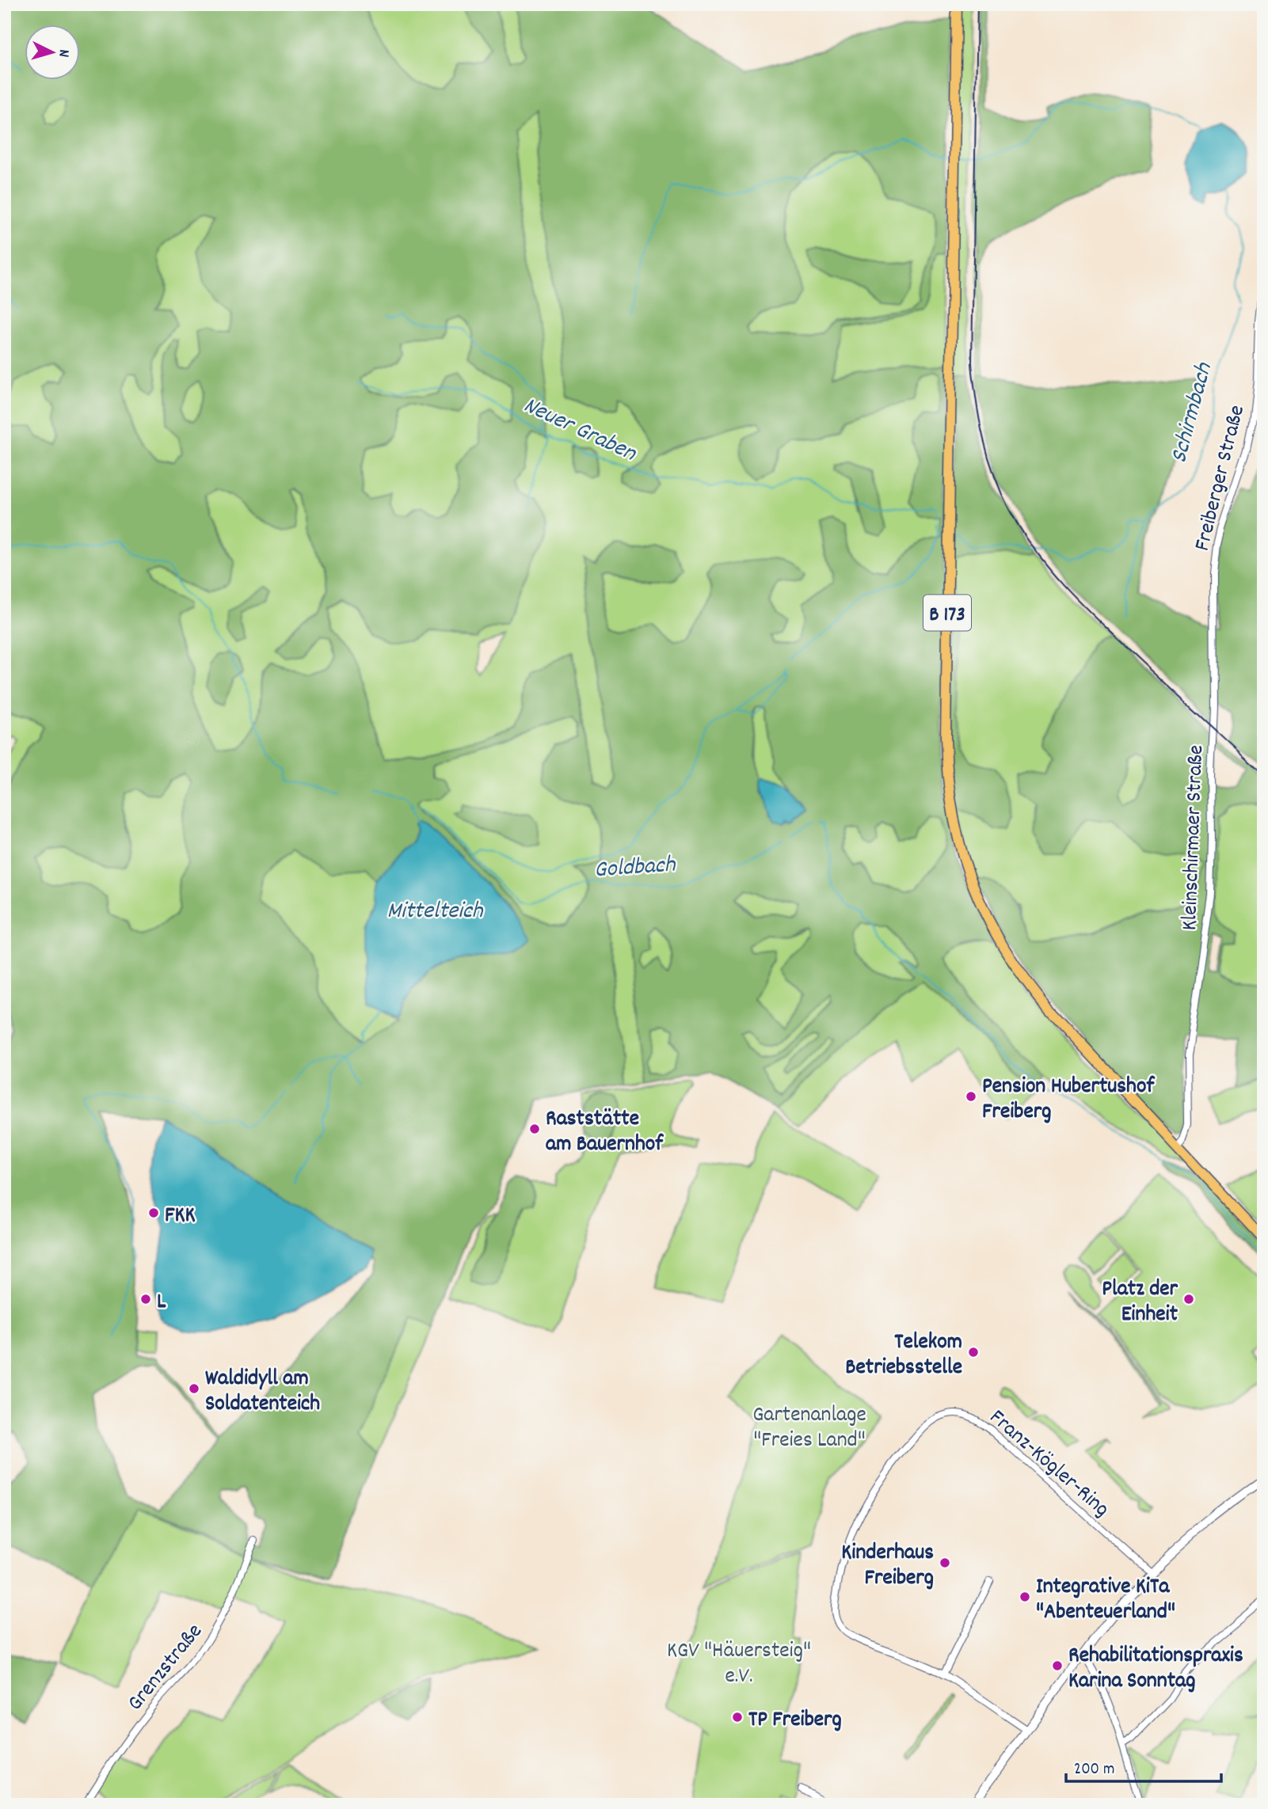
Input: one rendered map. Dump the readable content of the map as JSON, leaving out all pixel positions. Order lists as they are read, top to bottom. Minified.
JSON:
{"streets":{"main road":["B 173"],"street":["Freiberger Straße","Kleinschirmaer Straße","Franz-Kögler-Ring","Grenzstraße"]},"crossings":[["Freiberger Straße","Kleinschirmaer Straße"],["B 173","Kleinschirmaer Straße"]],"water":["Schirmbach","Neuer Graben","Goldbach","Mittelteich"],"parks":["Gartenanlage \"Freies Land\"","KGV \"Häuersteig\" e.V."],"places":["Pension Hubertushof Freiberg","Raststätte am Bauernhof","FKK","L","Platz der Einheit","Telekom Betriebsstelle","Waldidyll am Soldatenteich","Kinderhaus Freiberg","Integrative KiTa \"Abenteuerland\"","Rehabilitationspraxis Karina Sonntag","TP Freiberg"],"scale_bar":"200 m","north":"right"}
